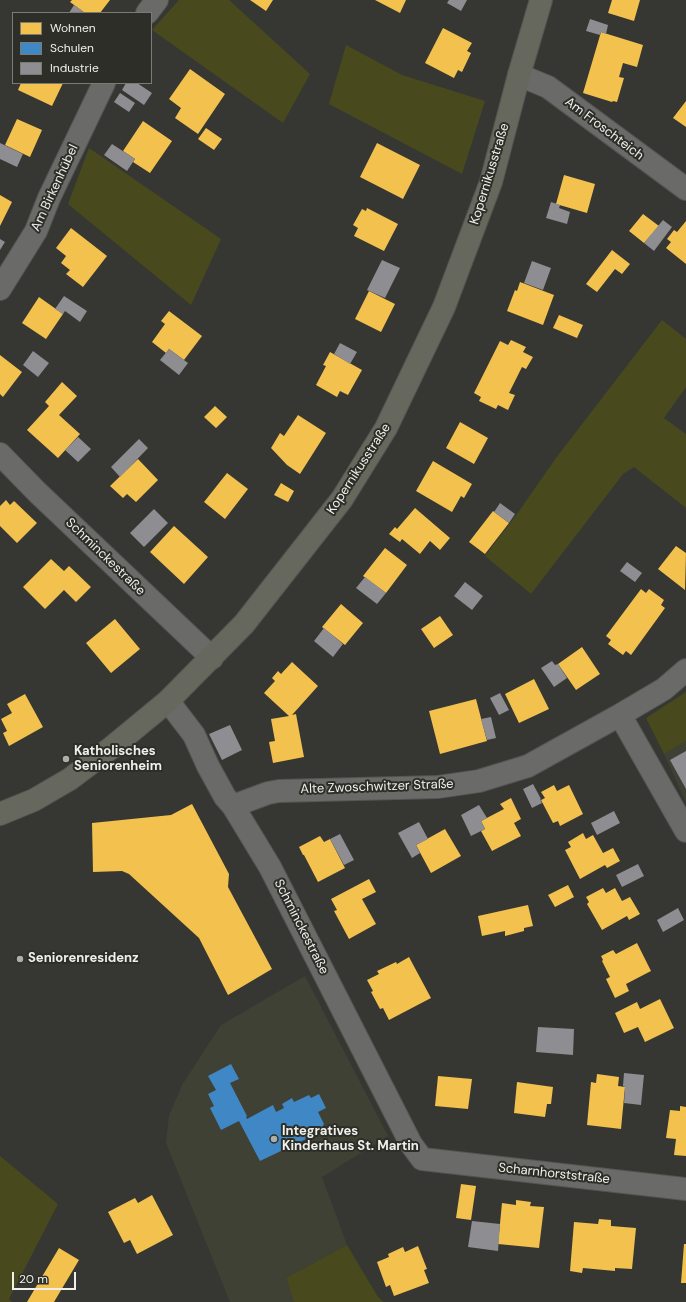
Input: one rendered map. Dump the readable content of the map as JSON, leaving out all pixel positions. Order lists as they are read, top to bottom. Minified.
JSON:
{"streets":{"street":["Am Froschteich","Kopernikusstraße","Am Birkenhübel","Schminckestraße","Alte Zwoschwitzer Straße","Scharnhorststraße"]},"crossings":[["Am Froschteich","Kopernikusstraße"],["Kopernikusstraße","Schminckestraße"],["Schminckestraße","Alte Zwoschwitzer Straße"],["Schminckestraße","Scharnhorststraße"]],"places":["Katholisches Seniorenheim","Seniorenresidenz","Integratives Kinderhaus St. Martin"],"legend":["Wohnen","Schulen","Industrie"],"scale_bar":"20 m"}
